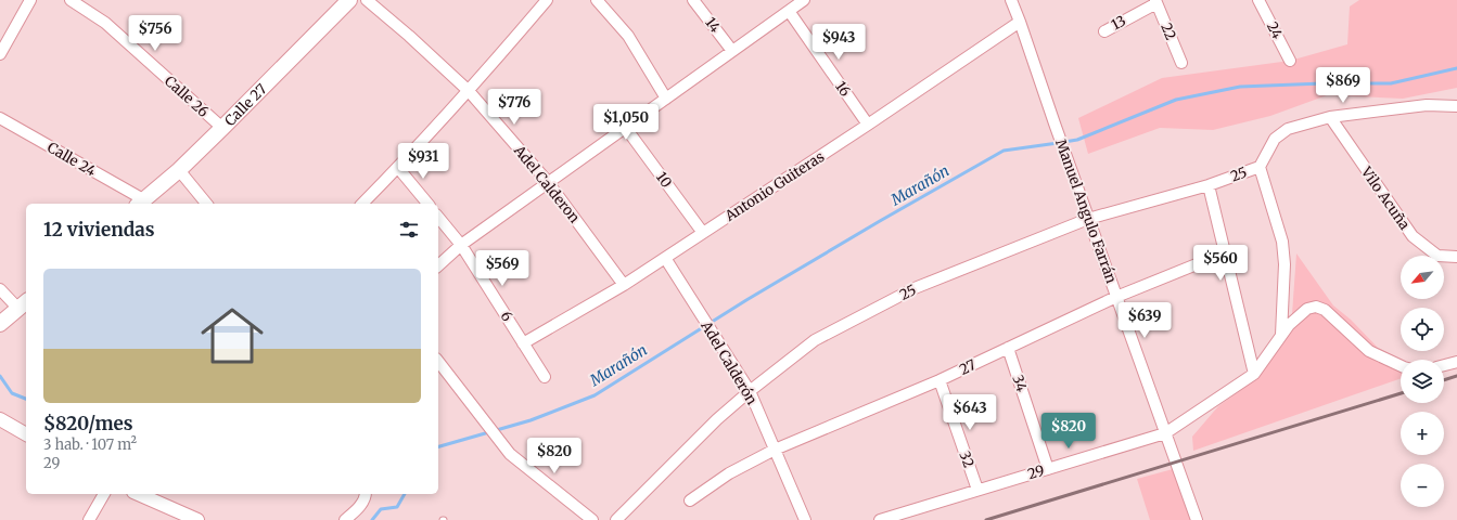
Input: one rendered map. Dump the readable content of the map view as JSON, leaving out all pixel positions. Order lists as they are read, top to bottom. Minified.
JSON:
{"streets":{"main road":["Calle 27"],"street":["13","14","24","22","16","Calle 26","Calle 24","25","10","Adel Calderon","Antonio Guiteras","Vilo Acuña","Manuel Angulo Farrán","6","Adel Calderón","27","34","32","29"]},"crossings":[["13","22"],["16","Antonio Guiteras"],["Calle 26","Calle 27"],["Calle 27","Calle 24"],["25","Manuel Angulo Farrán"],["25","Adel Calderón"],["10","Antonio Guiteras"],["Adel Calderon","Antonio Guiteras"],["Antonio Guiteras","Manuel Angulo Farrán"],["Antonio Guiteras","6"],["Antonio Guiteras","Adel Calderón"],["Manuel Angulo Farrán","27"],["Manuel Angulo Farrán","29"],["Adel Calderón","27"],["27","34"],["27","32"],["34","29"],["32","29"]],"water":["Marañón"],"north":"bottom left","page":{"price":["$756","$943","$869","$776","$1,050","$931","$560","$569","$639","$643","$820","$820"],"heading":"12 viviendas","map_buttons":["+","−"],"list":[{"name":"$820/mes","note":"3 hab. · 107 m² · 29"}]}}
